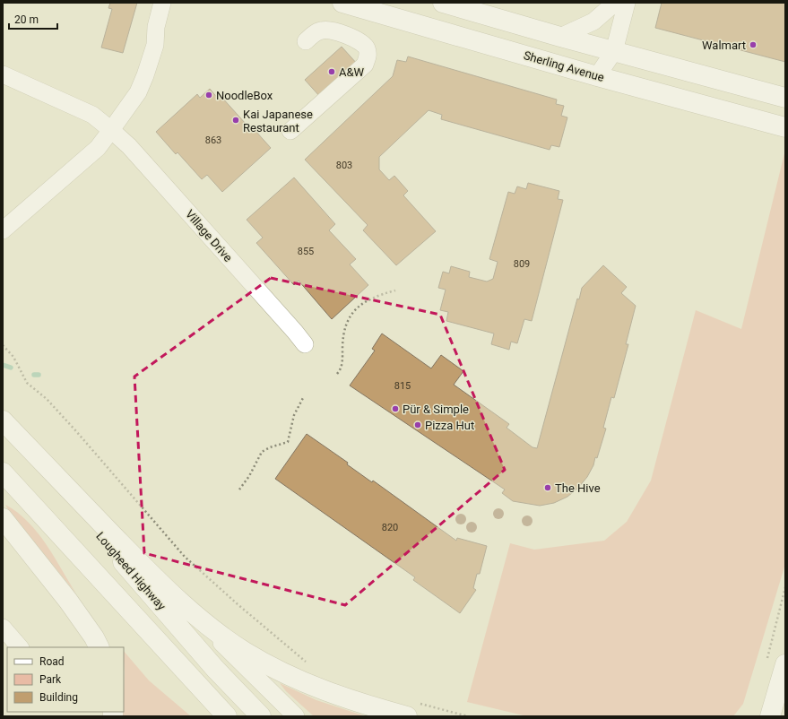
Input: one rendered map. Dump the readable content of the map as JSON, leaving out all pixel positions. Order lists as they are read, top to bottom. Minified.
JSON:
{"streets":{"main road":["Sherling Avenue","Lougheed Highway"],"lane":["Village Drive"]},"places":["Walmart","A&W","NoodleBox","Kai Japanese Restaurant","Pür & Simple","Pizza Hut","The Hive"],"house_numbers":["863","803","855","809","815","820"],"legend":["Road","Park","Building"],"scale_bar":"20 m"}
